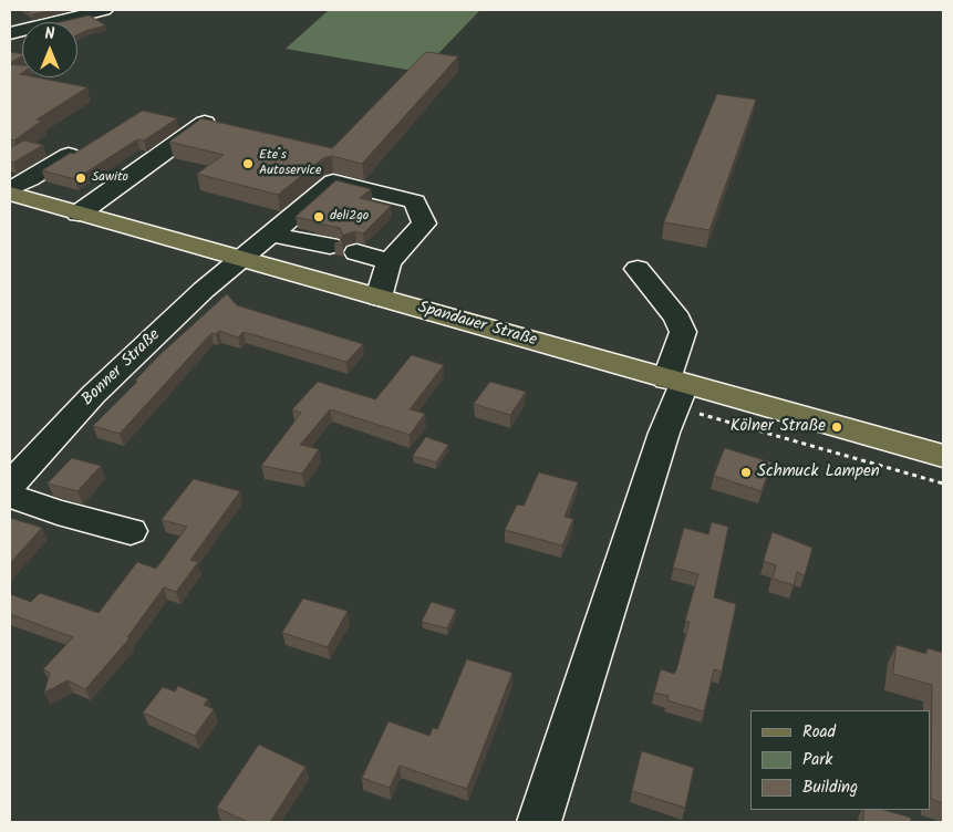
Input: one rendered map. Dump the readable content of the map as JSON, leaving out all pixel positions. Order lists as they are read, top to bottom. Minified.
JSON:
{"streets":{"main road":["Spandauer Straße"],"street":["Bonner Straße"]},"crossings":[["Spandauer Straße","Bonner Straße"]],"places":["Ete´s Autoservice","Sawito","deli2go","Kölner Straße","Schmuck Lampen"],"legend":["Road","Park","Building"],"north":"top"}
